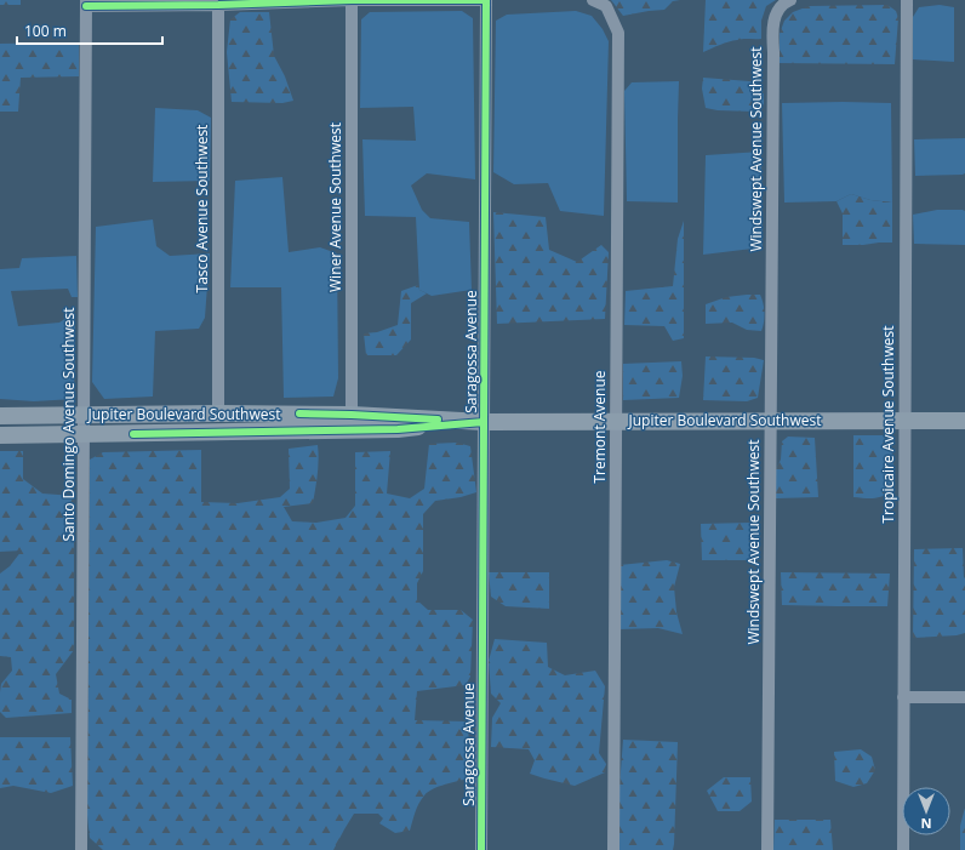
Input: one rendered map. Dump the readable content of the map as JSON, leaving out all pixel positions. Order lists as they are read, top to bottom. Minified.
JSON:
{"streets":{"street":["Windswept Avenue Southwest","Winer Avenue Southwest","Tasco Avenue Southwest","Saragossa Avenue","Jupiter Boulevard Southwest","Santo Domingo Avenue Southwest","Tropicaire Avenue Southwest","Tremont Avenue"]},"crossings":[["Windswept Avenue Southwest","Jupiter Boulevard Southwest"],["Winer Avenue Southwest","Jupiter Boulevard Southwest"],["Tasco Avenue Southwest","Jupiter Boulevard Southwest"],["Saragossa Avenue","Jupiter Boulevard Southwest"],["Jupiter Boulevard Southwest","Santo Domingo Avenue Southwest"],["Jupiter Boulevard Southwest","Tropicaire Avenue Southwest"],["Jupiter Boulevard Southwest","Tremont Avenue"]],"scale_bar":"100 m","north":"bottom"}
